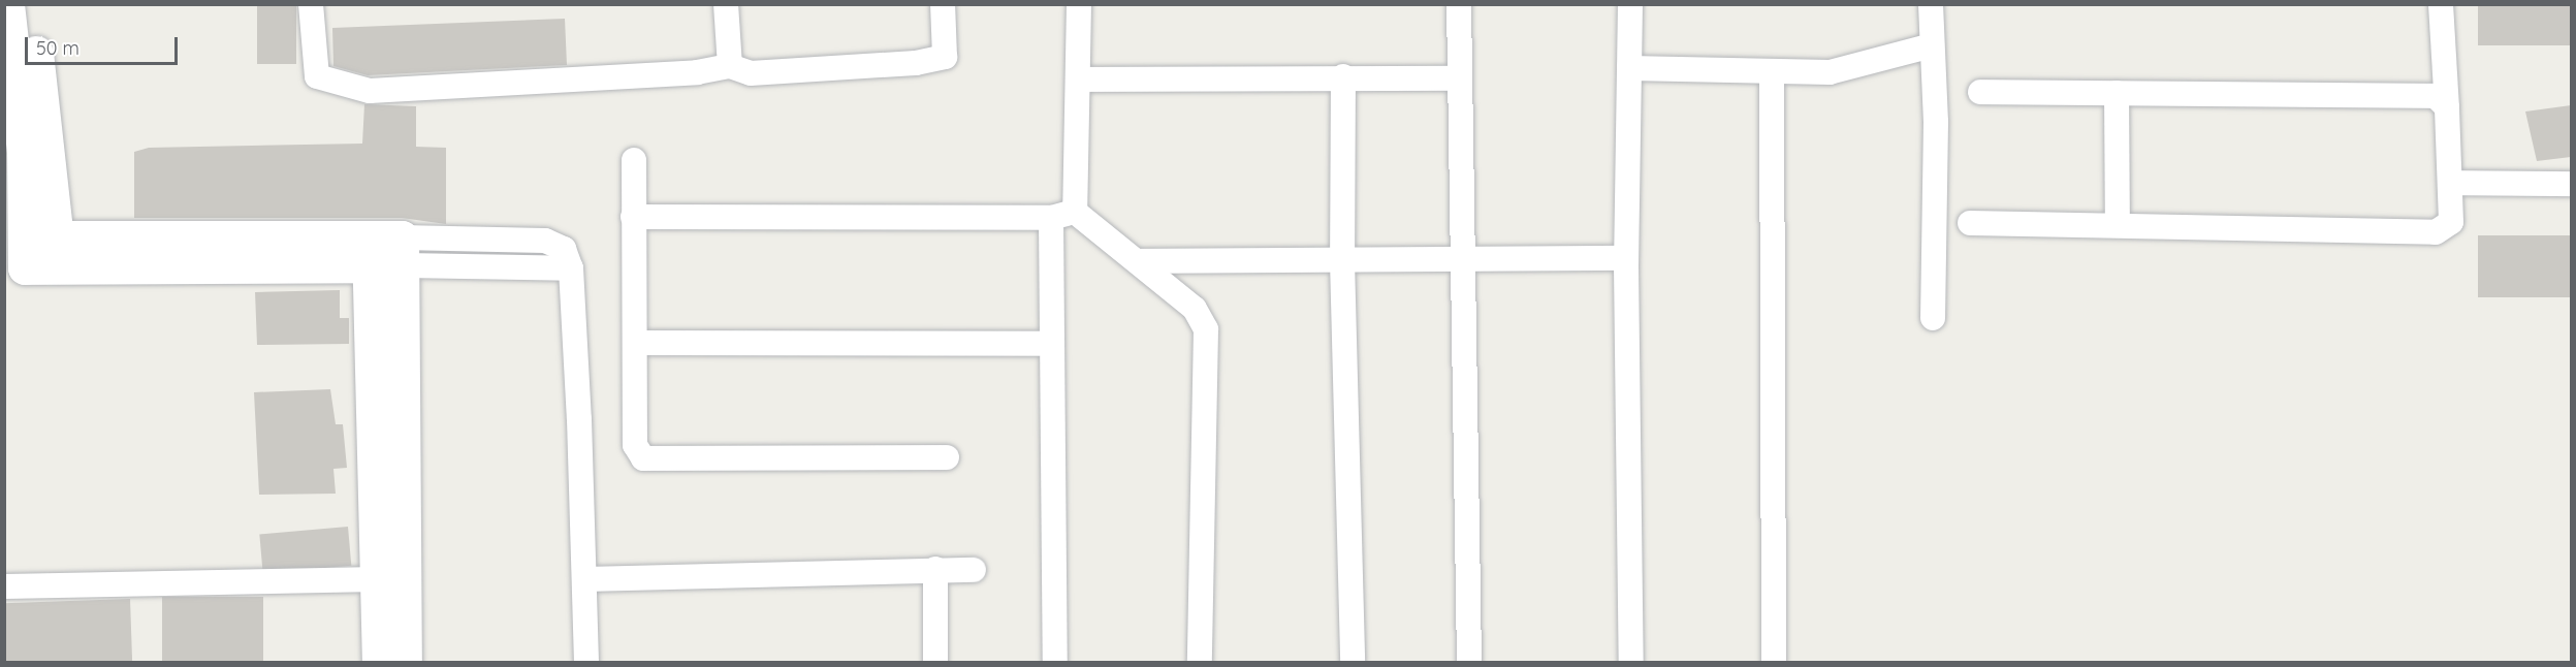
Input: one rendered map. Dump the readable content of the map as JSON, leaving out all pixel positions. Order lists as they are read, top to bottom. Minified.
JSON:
{"scale_bar":"50 m"}
